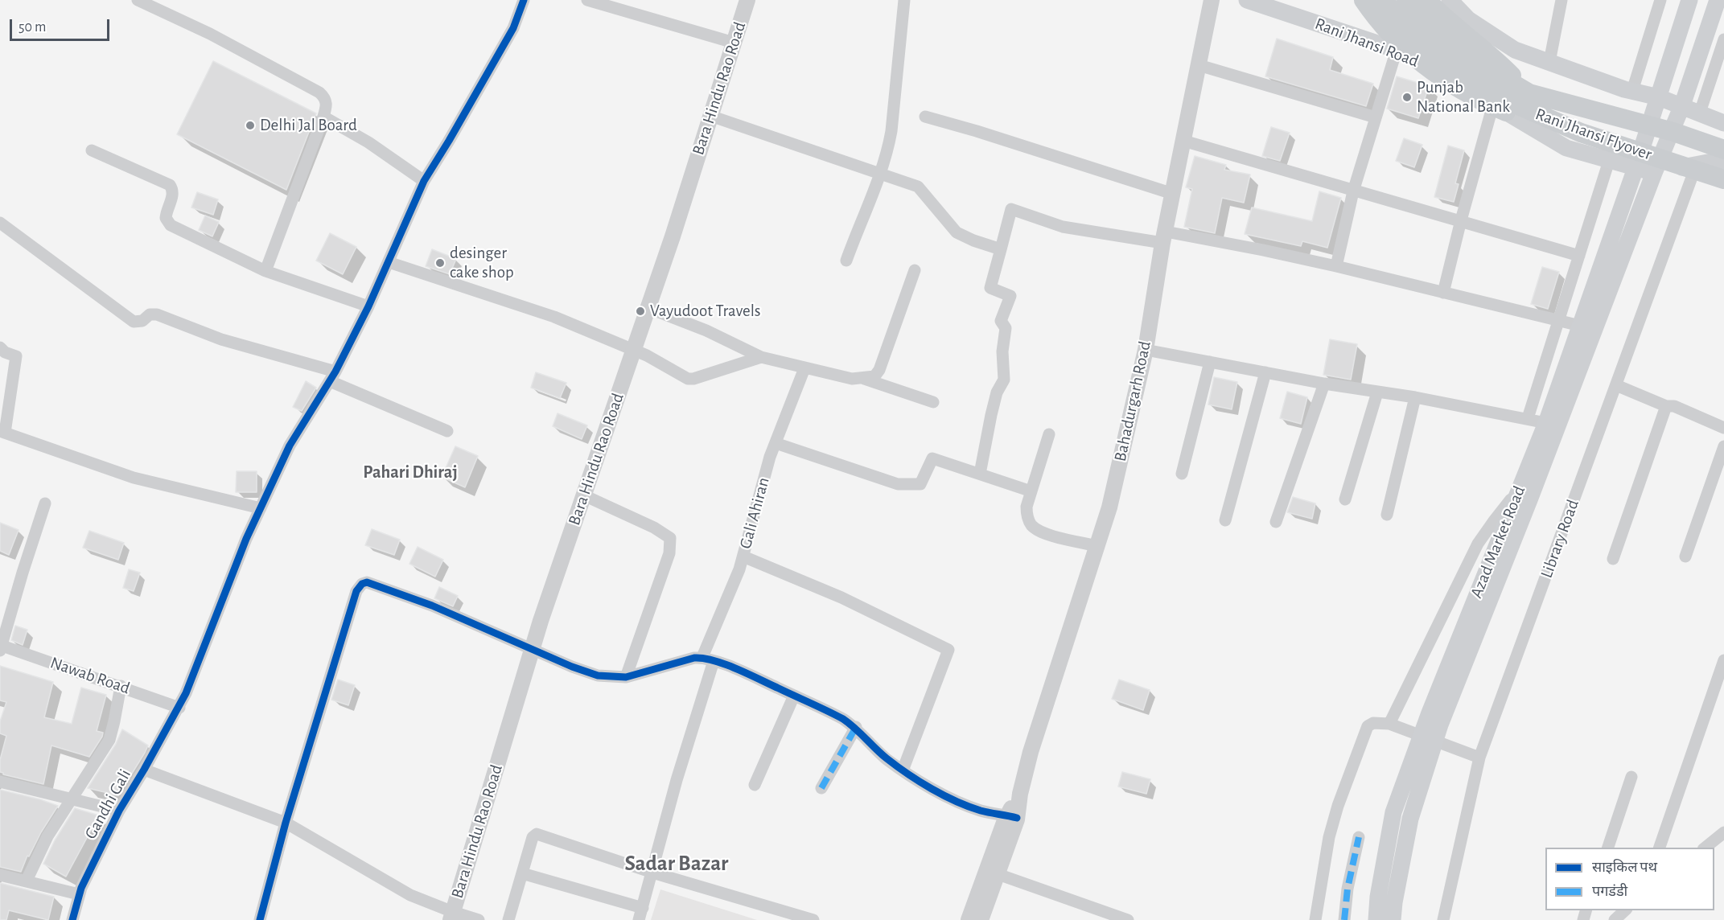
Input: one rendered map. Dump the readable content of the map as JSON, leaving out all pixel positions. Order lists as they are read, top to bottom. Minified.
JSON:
{"streets":{"main road":["Rani Jhansi Road","Rani Jhansi Flyover","Azad Market Road"],"street":["Bara Hindu Rao Road","Bahadurgarh Road","Gali Ahiran","Library Road","Nawab Road","Gandhi Gali"]},"crossings":[["Rani Jhansi Road","Library Road"],["Rani Jhansi Road","Azad Market Road"],["Nawab Road","Gandhi Gali"]],"districts":["Pahari Dhiraj","Sadar Bazar"],"places":["Punjab National Bank","Delhi Jal Board","desinger cake shop","Vayudoot Travels"],"legend":["साइकिल पथ","पगडंडी"],"scale_bar":"50 m"}
